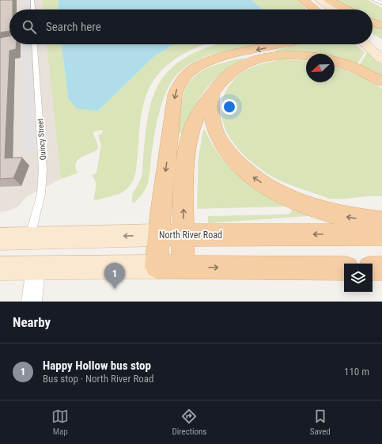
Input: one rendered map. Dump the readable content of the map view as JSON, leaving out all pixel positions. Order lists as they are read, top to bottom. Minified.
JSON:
{"streets":{"main road":["North River Road"],"lane":["Quincy Street"]},"crossings":[["Quincy Street","North River Road"]],"north":"bottom left","page":{"search":"Search here","pins":"1","heading":"Nearby","list":[{"mark":"1","name":"Happy Hollow bus stop","note":"Bus stop · North River Road","value":"110 m"}],"nav":["Map","Directions","Saved"]}}
